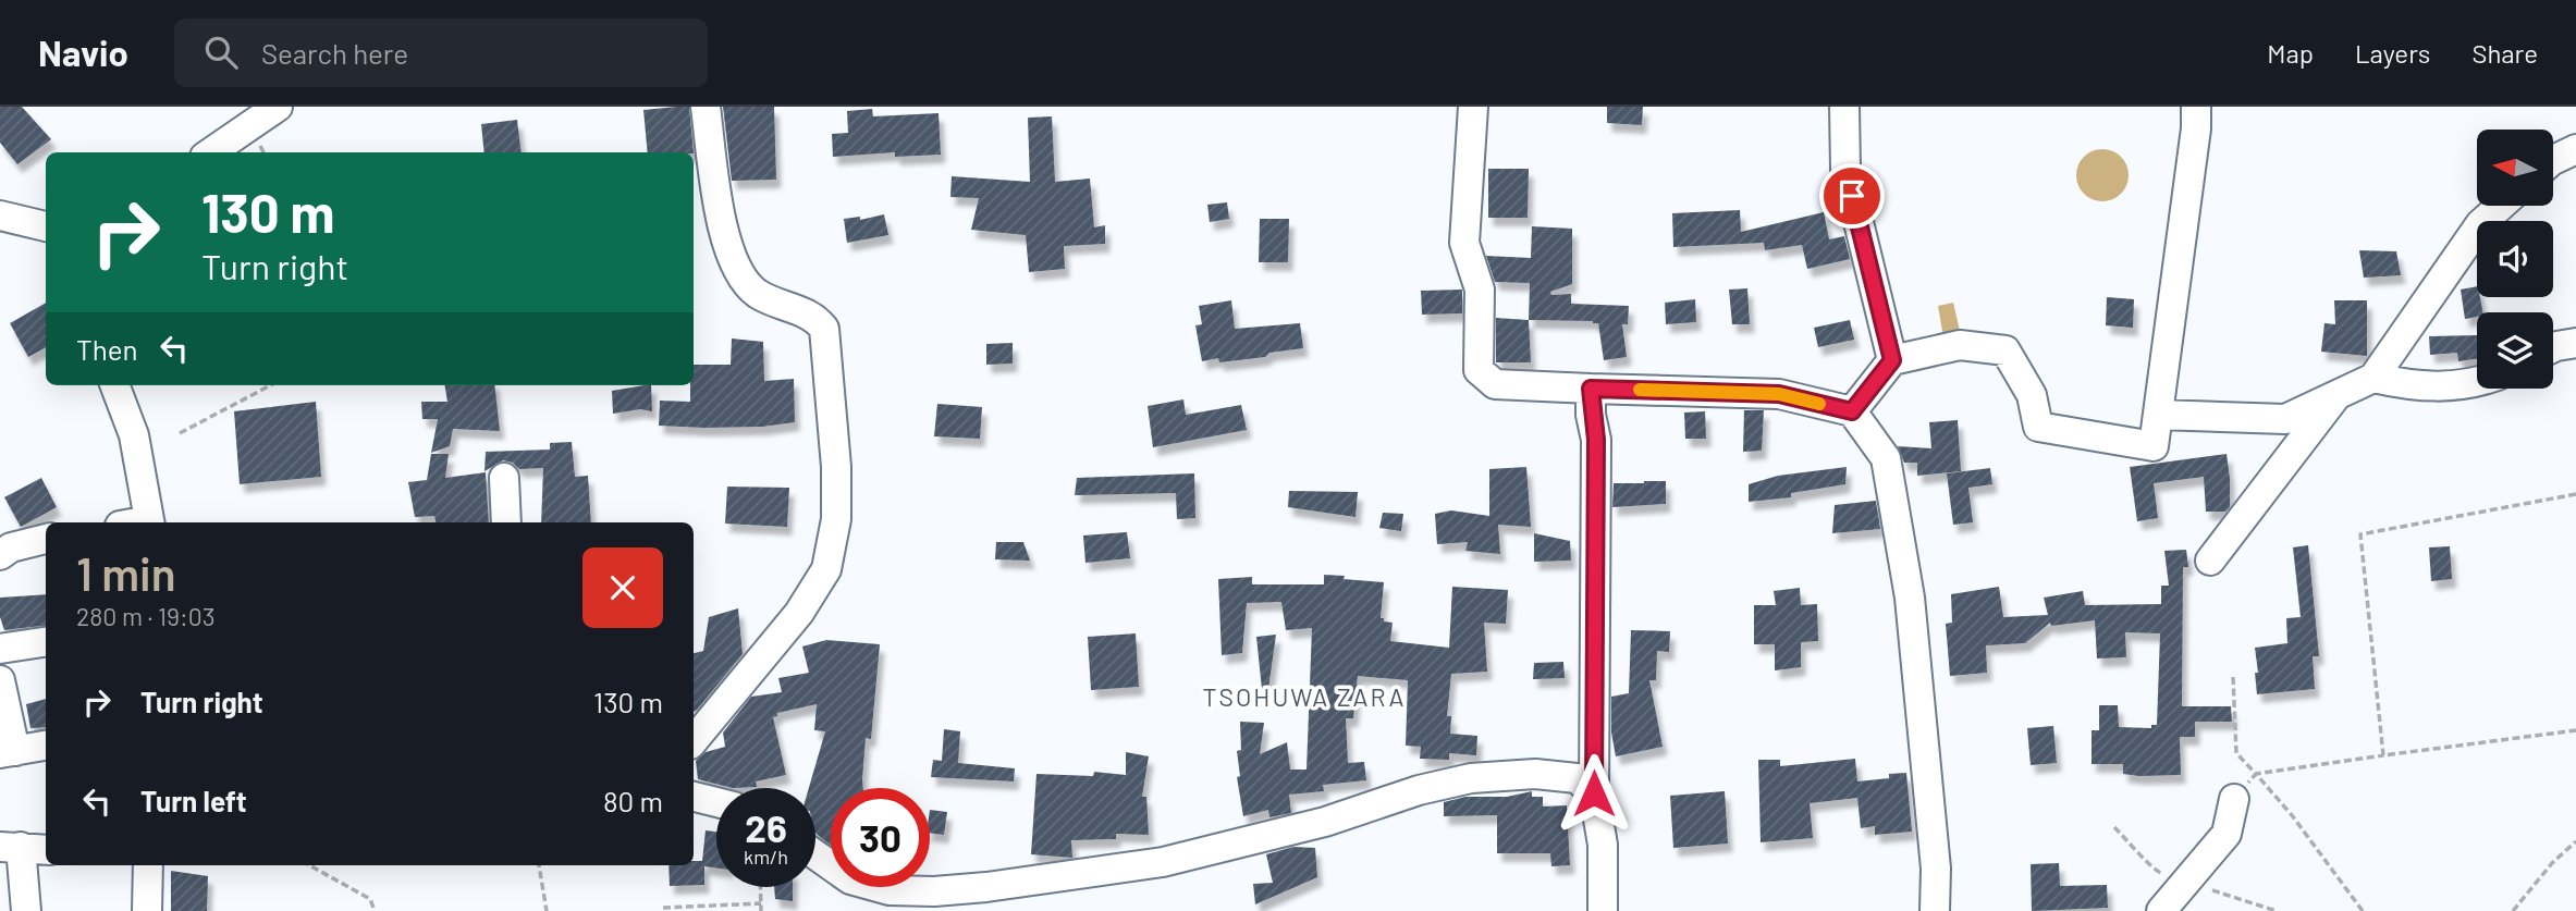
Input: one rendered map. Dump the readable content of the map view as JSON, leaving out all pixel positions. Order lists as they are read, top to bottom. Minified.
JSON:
{"districts":["TSOHUWA ZARA"],"north":"left","page":{"header":"Navio","search":"Search here","nav":["Map","Layers","Share"],"turn":["130 m","Turn right"],"then":"Then","heading":["1 min","280 m · 19:03"],"list":[{"name":"Turn right","value":"130 m"},{"name":"Turn left","value":"80 m"}],"speed":"26 km/h","limit":"30"}}
